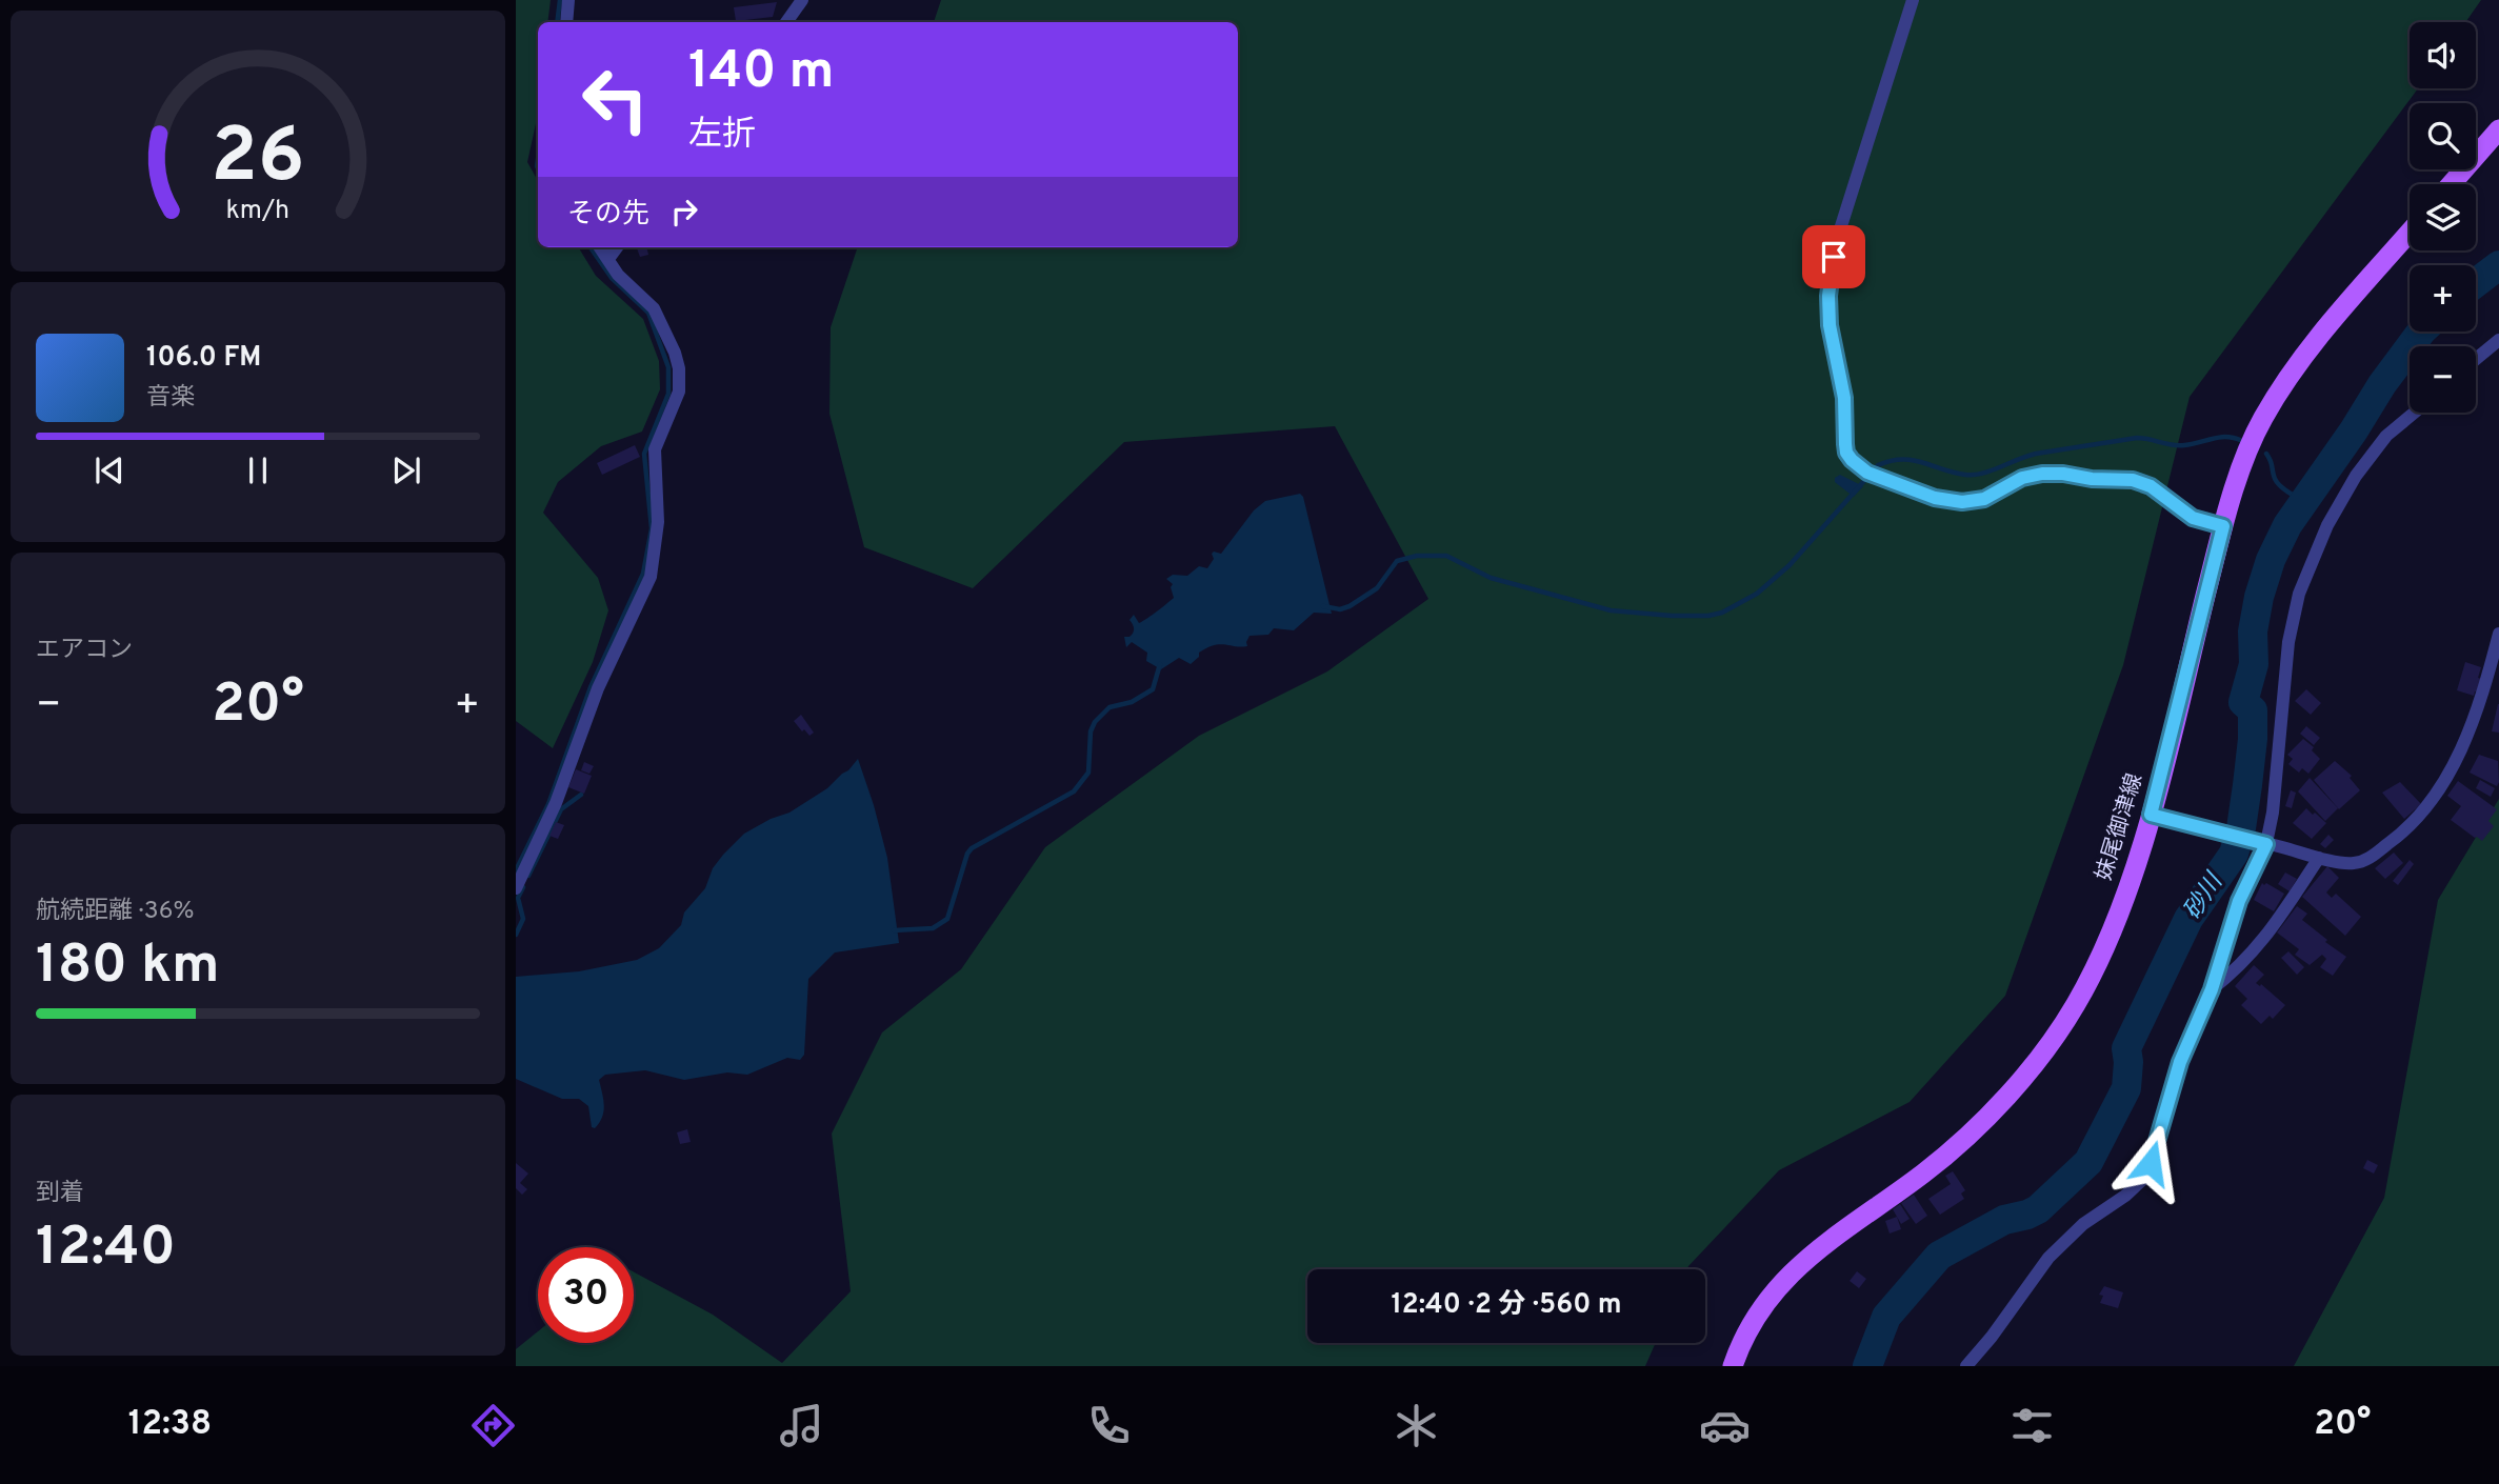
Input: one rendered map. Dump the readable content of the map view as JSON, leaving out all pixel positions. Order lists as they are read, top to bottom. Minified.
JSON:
{"streets":{"main road":["妹尾御津線"]},"water":["砂川"],"page":{"map_buttons":["+","−"],"turn":["140 m","左折"],"then":"その先","song":["106.0 FM","音楽"],"tile":["エアコン",["航続距離 · 36%","180 km"],["到着","12:40"]],"heat":["−","20°","+"],"limit":"30","trip":"12:40 · 2 分 · 560 m","tabs":["12:38","20°"],"gauge":["26","km/h"]}}
